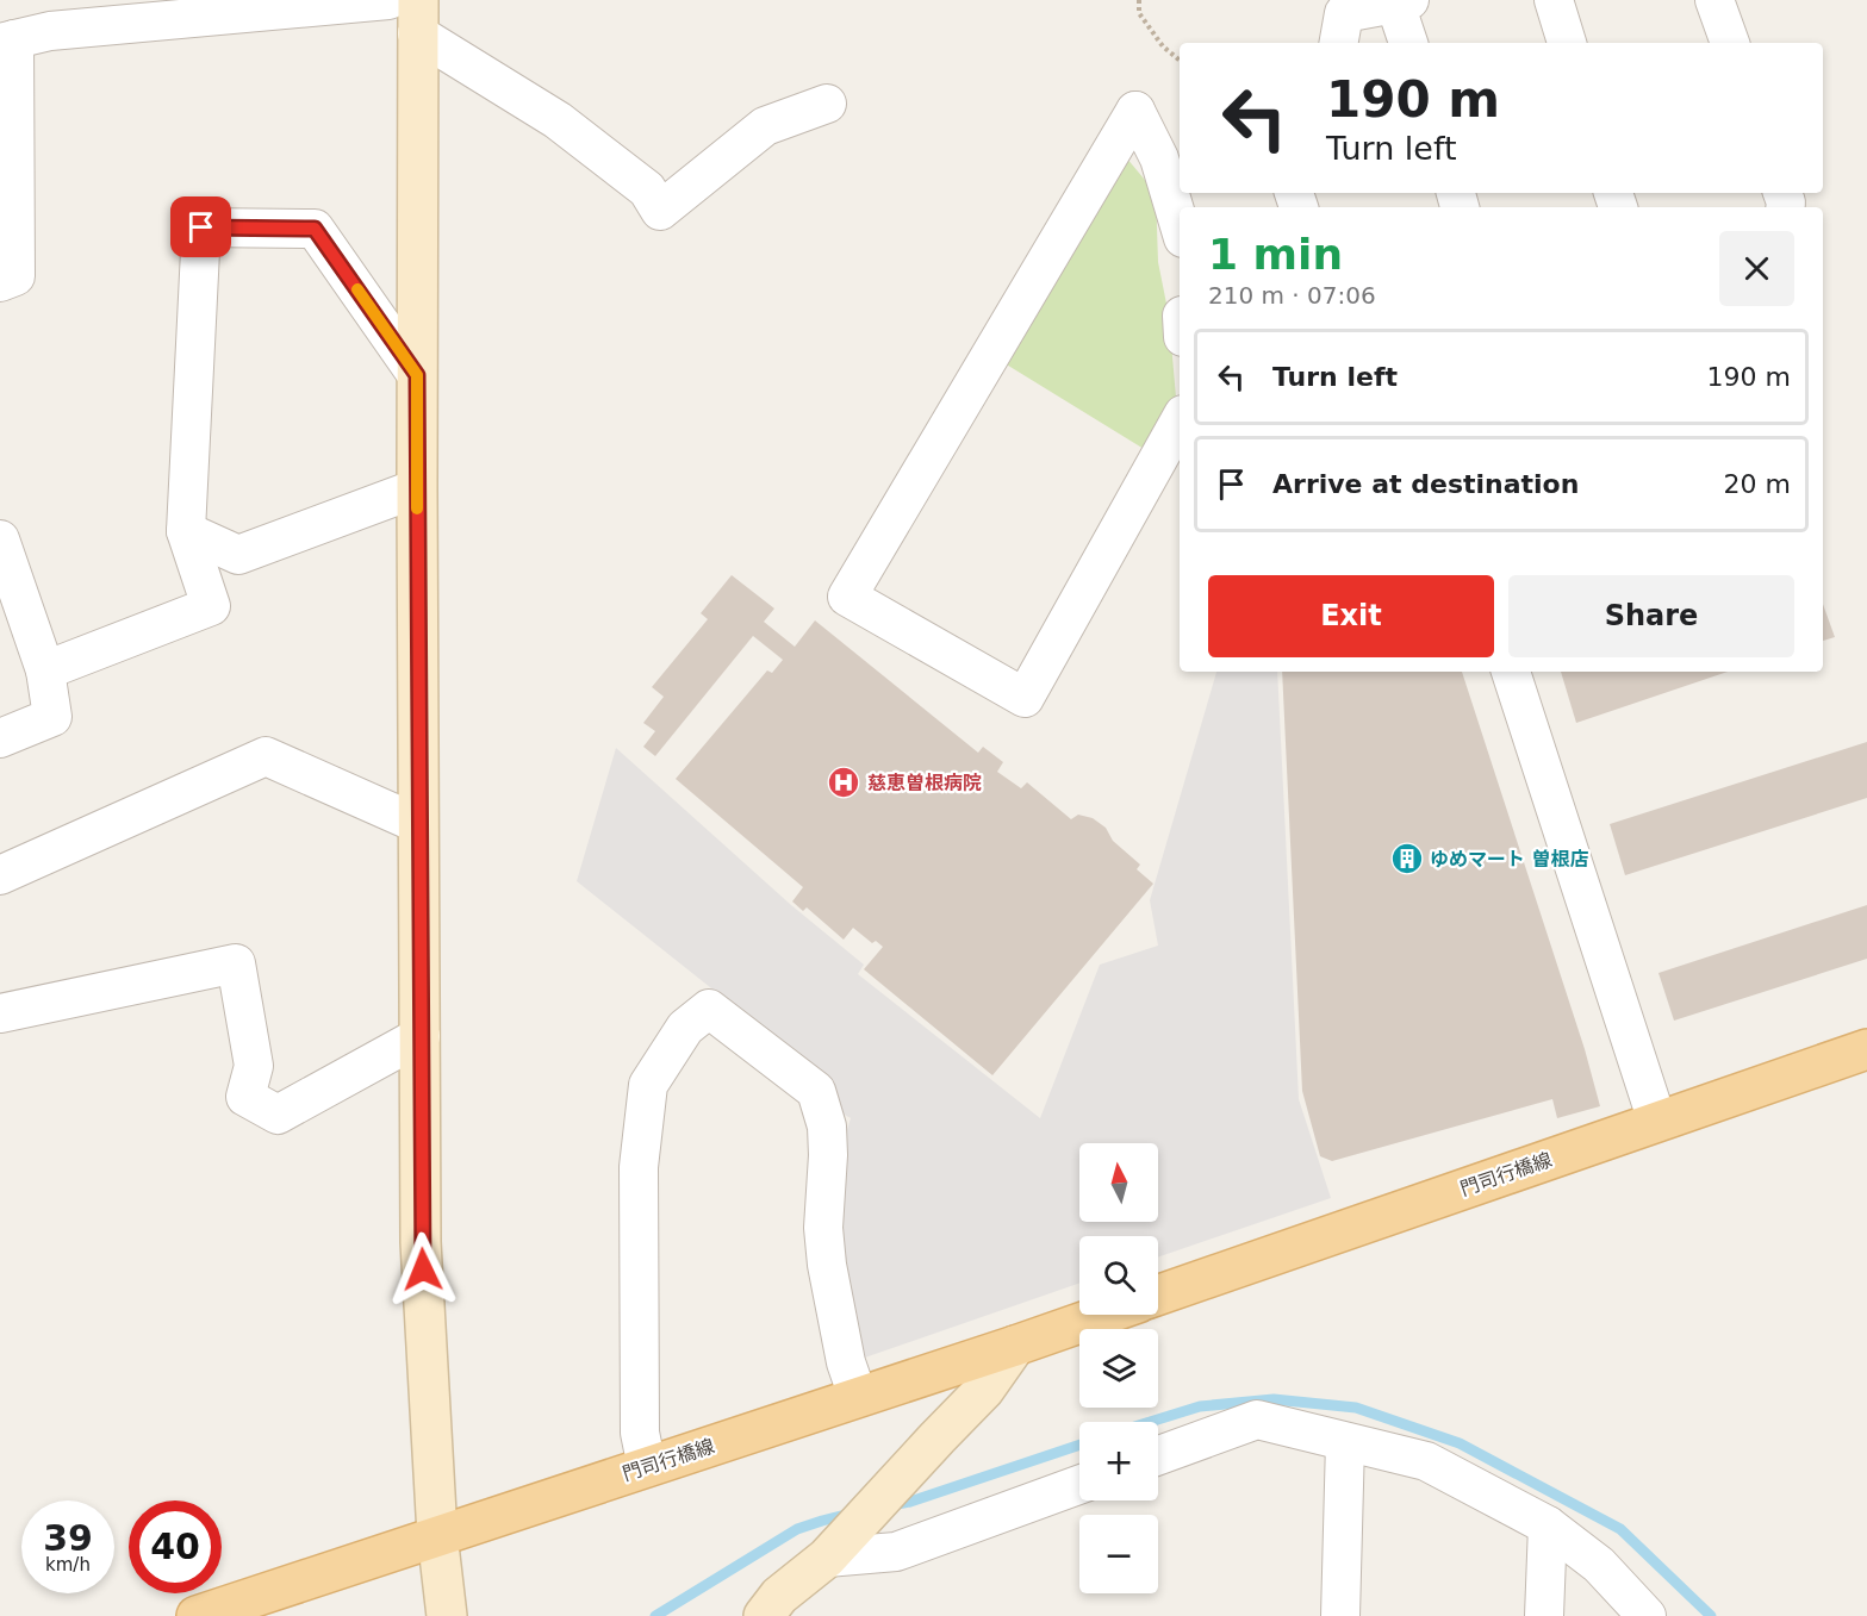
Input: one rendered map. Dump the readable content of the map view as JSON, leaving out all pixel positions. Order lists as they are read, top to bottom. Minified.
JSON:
{"streets":{"main road":["門司行橋線"]},"places":{"hospital":["慈恵曽根病院"],"building":["ゆめマート 曽根店"]},"north":"top","page":{"turn":["190 m","Turn left"],"heading":["1 min","210 m · 07:06"],"list":[{"name":"Turn left","value":"190 m"},{"name":"Arrive at destination","value":"20 m"}],"buttons":["Exit","Share"],"map_buttons":["+","−"],"speed":"39 km/h","limit":"40"}}
